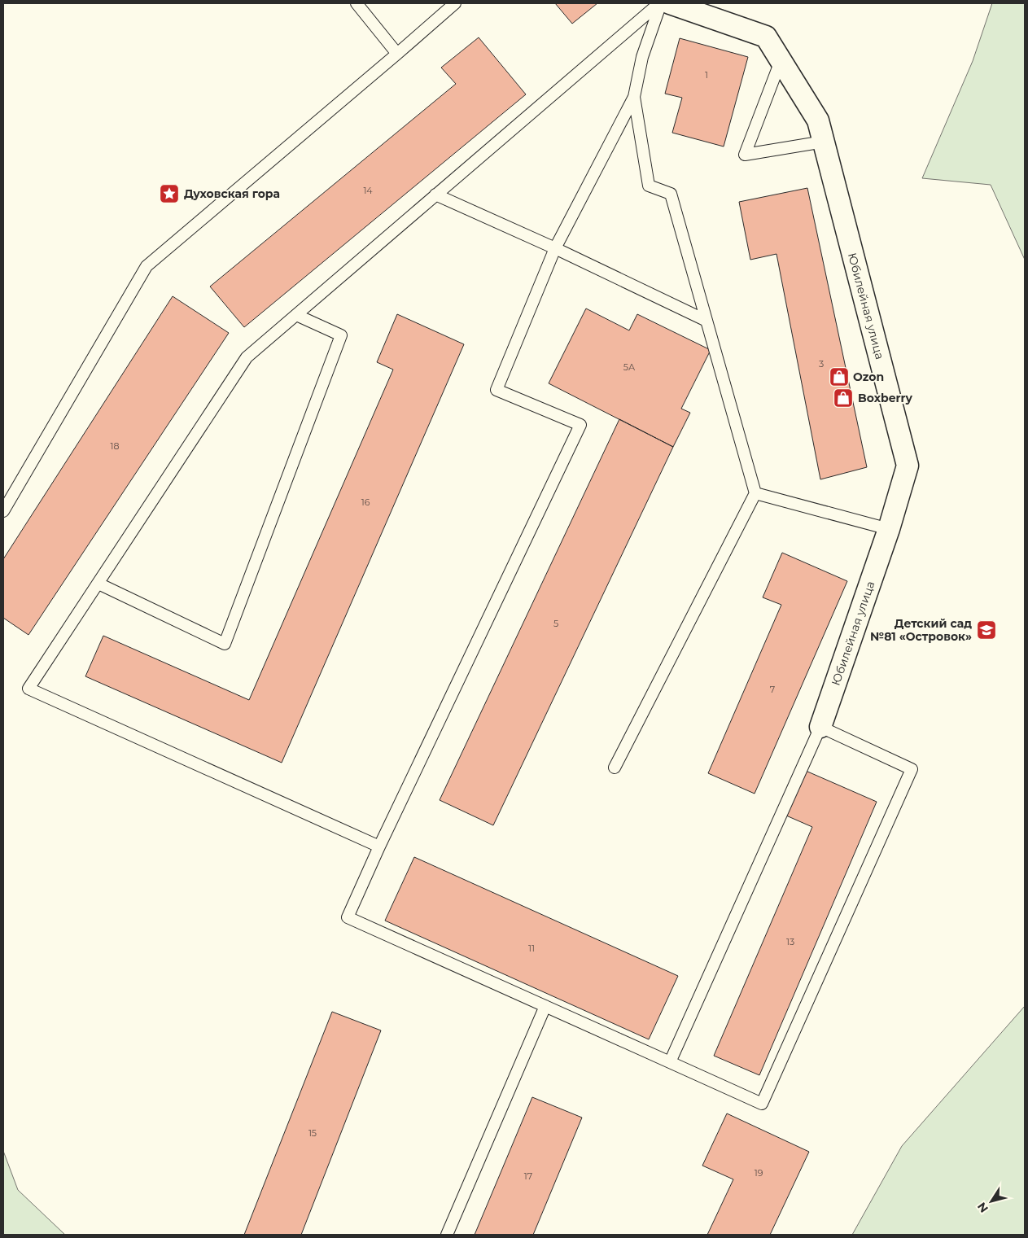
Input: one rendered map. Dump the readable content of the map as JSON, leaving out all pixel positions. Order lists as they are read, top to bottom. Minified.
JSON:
{"streets":{"street":["Юбилейная улица"]},"places":{"place":["Духовская гора"],"shop":["Ozon","Boxberry"],"school or university":["Детский сад №81 «Островок»"]},"house_numbers":["1","14","3","5А","18","16","5","7","13","11","15","19","17"],"north":"bottom left"}
